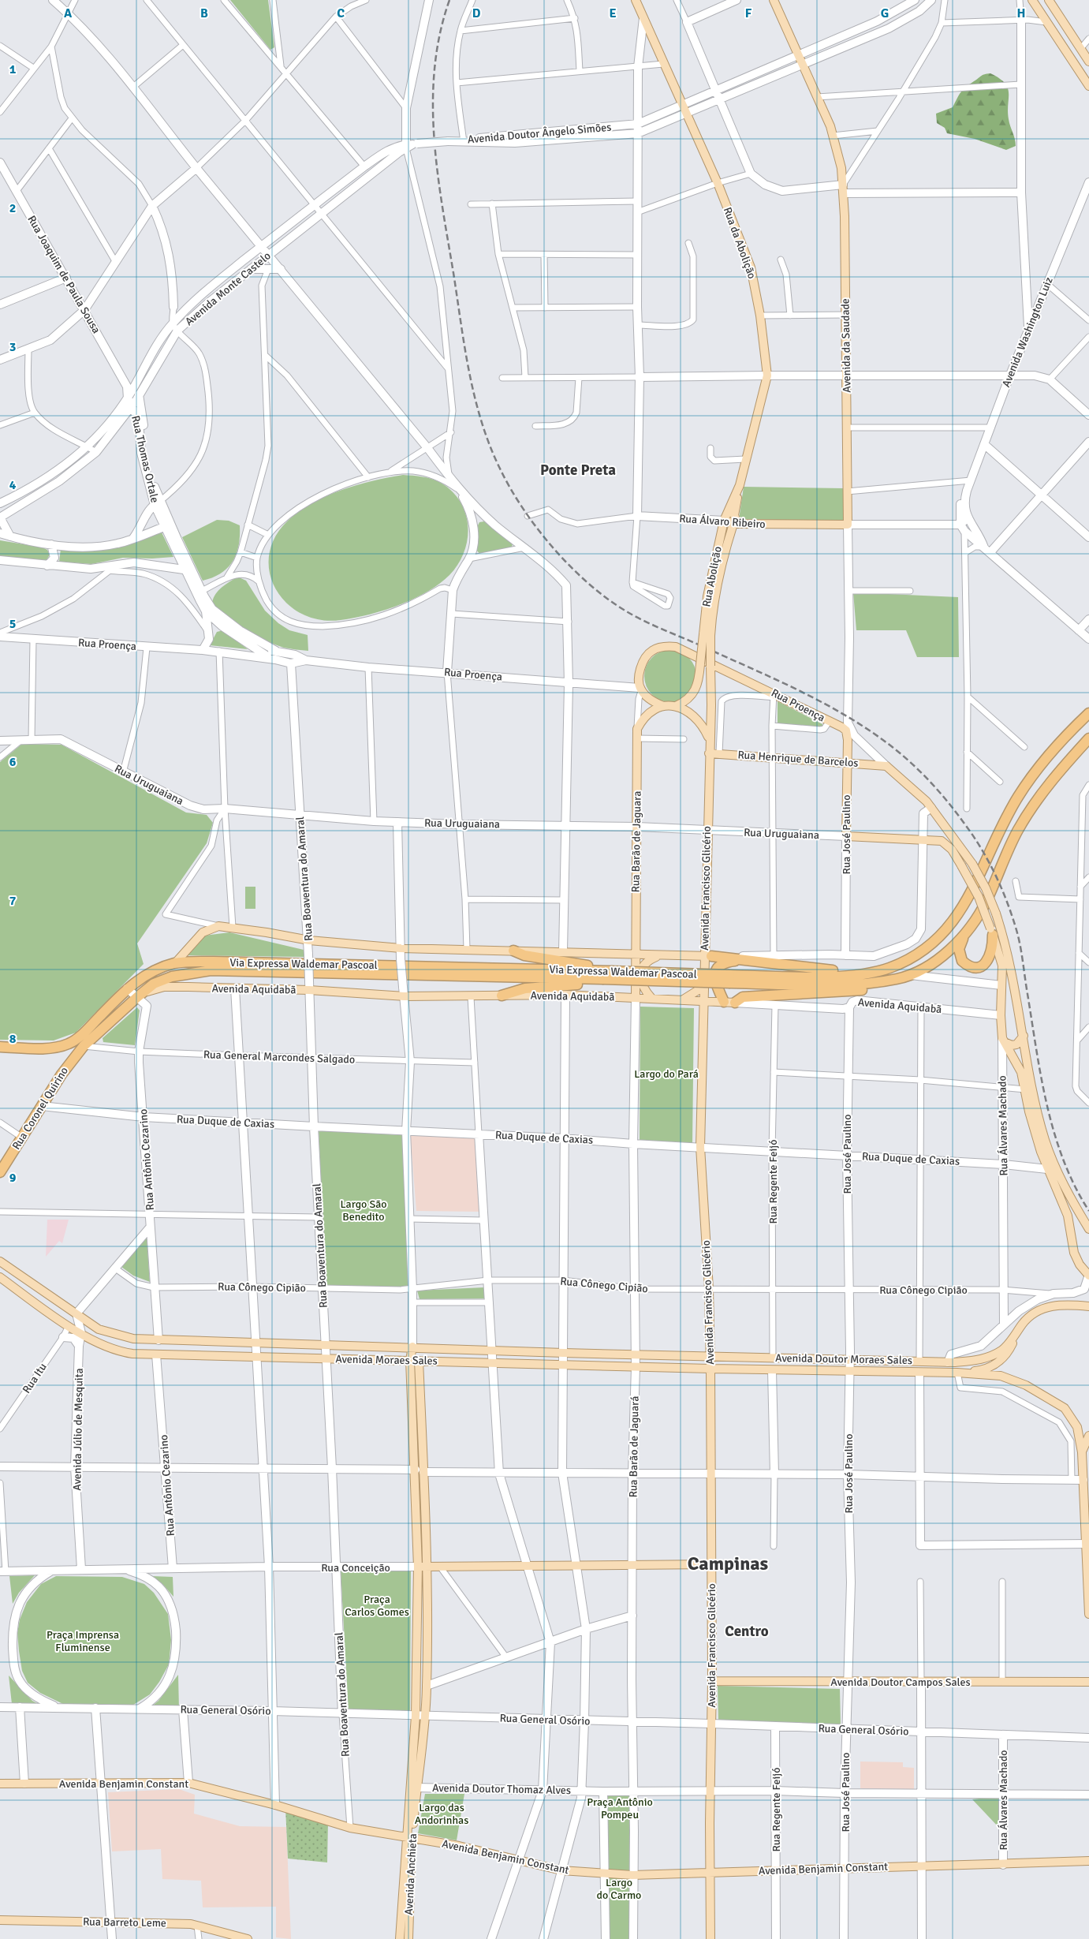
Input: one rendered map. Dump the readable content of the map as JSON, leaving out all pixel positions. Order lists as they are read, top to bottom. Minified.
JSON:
{"streets":{"highway":["Via Expressa Waldemar Pascoal","Rua Coronel Quirino"],"main road":["Avenida Doutor Ângelo Simões","Rua da Abolição","Rua Joaquim de Paula Sousa","Avenida Monte Castelo","Avenida Washington Luiz","Avenida da Saudade","Rua Thomas Ortale","Rua Álvaro Ribeiro","Rua Abolição","Rua Proença","Rua Henrique de Barcelos","Rua Uruguaiana","Rua José Paulino","Rua Barão de Jaguara","Rua Boaventura do Amaral","Avenida Francisco Glicério","Avenida Aquidabã","Rua Duque de Caxias","Rua Álvares Machado","Rua Antônio Cezarino","Rua Regente Feijó","Rua Cônego Cipião","Avenida Doutor Moraes Sales","Avenida Moraes Sales","Avenida Júlio de Mesquita","Rua Barão de Jaguará","Rua Conceição","Avenida Doutor Campos Sales","Rua General Osório","Avenida Benjamin Constant","Avenida Doutor Thomaz Alves","Avenida Anchieta","Rua Barreto Leme"],"street":["Rua General Marcondes Salgado","Rua Itu"]},"crossings":[["Avenida Doutor Ângelo Simões","Rua da Abolição"],["Avenida Doutor Ângelo Simões","Avenida Monte Castelo"],["Avenida Doutor Ângelo Simões","Avenida da Saudade"],["Rua da Abolição","Rua Álvaro Ribeiro"],["Rua da Abolição","Rua Abolição"],["Rua Joaquim de Paula Sousa","Avenida Monte Castelo"],["Avenida Monte Castelo","Rua Thomas Ortale"],["Avenida Washington Luiz","Rua Álvaro Ribeiro"],["Avenida da Saudade","Rua Álvaro Ribeiro"],["Avenida da Saudade","Rua Henrique de Barcelos"],["Rua Thomas Ortale","Rua Proença"],["Rua Álvaro Ribeiro","Rua Abolição"],["Rua Abolição","Avenida Francisco Glicério"],["Rua Proença","Rua Henrique de Barcelos"],["Rua Proença","Rua José Paulino"],["Rua Proença","Rua Boaventura do Amaral"],["Rua Henrique de Barcelos","Rua José Paulino"],["Rua Henrique de Barcelos","Avenida Francisco Glicério"],["Rua Uruguaiana","Rua José Paulino"],["Rua Uruguaiana","Rua Barão de Jaguara"],["Rua Uruguaiana","Rua Boaventura do Amaral"],["Rua Uruguaiana","Avenida Francisco Glicério"],["Rua Uruguaiana","Rua Álvares Machado"],["Rua José Paulino","Avenida Aquidabã"],["Rua José Paulino","Rua Duque de Caxias"],["Rua José Paulino","Rua Cônego Cipião"],["Rua José Paulino","Avenida Doutor Moraes Sales"],["Rua José Paulino","Avenida Doutor Campos Sales"],["Rua José Paulino","Rua General Osório"],["Rua José Paulino","Avenida Benjamin Constant"],["Rua José Paulino","Avenida Doutor Thomaz Alves"],["Rua Barão de Jaguara","Rua Barão de Jaguará"],["Rua Boaventura do Amaral","Avenida Aquidabã"],["Rua Boaventura do Amaral","Rua General Marcondes Salgado"],["Rua Boaventura do Amaral","Rua Duque de Caxias"],["Rua Boaventura do Amaral","Rua Cônego Cipião"],["Rua Boaventura do Amaral","Avenida Moraes Sales"],["Rua Boaventura do Amaral","Rua Conceição"],["Rua Boaventura do Amaral","Rua General Osório"],["Rua Boaventura do Amaral","Avenida Benjamin Constant"],["Avenida Francisco Glicério","Avenida Aquidabã"],["Avenida Francisco Glicério","Rua Duque de Caxias"],["Avenida Francisco Glicério","Rua Cônego Cipião"],["Avenida Francisco Glicério","Avenida Doutor Moraes Sales"],["Avenida Francisco Glicério","Avenida Moraes Sales"],["Avenida Francisco Glicério","Rua Conceição"],["Avenida Francisco Glicério","Avenida Doutor Campos Sales"],["Avenida Francisco Glicério","Rua General Osório"],["Avenida Francisco Glicério","Avenida Benjamin Constant"],["Avenida Francisco Glicério","Avenida Doutor Thomaz Alves"],["Via Expressa Waldemar Pascoal","Avenida Aquidabã"],["Via Expressa Waldemar Pascoal","Rua General Marcondes Salgado"],["Via Expressa Waldemar Pascoal","Rua Coronel Quirino"],["Via Expressa Waldemar Pascoal","Rua Antônio Cezarino"],["Avenida Aquidabã","Rua Álvares Machado"],["Avenida Aquidabã","Rua Antônio Cezarino"],["Avenida Aquidabã","Rua Regente Feijó"],["Avenida Aquidabã","Rua Barão de Jaguará"],["Rua General Marcondes Salgado","Rua Coronel Quirino"],["Rua General Marcondes Salgado","Rua Antônio Cezarino"],["Rua Coronel Quirino","Rua Duque de Caxias"],["Rua Duque de Caxias","Rua Álvares Machado"],["Rua Duque de Caxias","Rua Antônio Cezarino"],["Rua Duque de Caxias","Rua Regente Feijó"],["Rua Duque de Caxias","Rua Barão de Jaguará"],["Rua Álvares Machado","Rua Cônego Cipião"],["Rua Álvares Machado","Rua General Osório"],["Rua Álvares Machado","Avenida Benjamin Constant"],["Rua Álvares Machado","Avenida Doutor Thomaz Alves"],["Rua Antônio Cezarino","Rua Cônego Cipião"],["Rua Antônio Cezarino","Avenida Moraes Sales"],["Rua Antônio Cezarino","Rua Conceição"],["Rua Regente Feijó","Rua Cônego Cipião"],["Rua Regente Feijó","Avenida Doutor Moraes Sales"],["Rua Regente Feijó","Rua General Osório"],["Rua Regente Feijó","Avenida Benjamin Constant"],["Rua Regente Feijó","Avenida Doutor Thomaz Alves"],["Rua Cônego Cipião","Rua Barão de Jaguará"],["Avenida Doutor Moraes Sales","Avenida Moraes Sales"],["Avenida Doutor Moraes Sales","Rua Barão de Jaguará"],["Avenida Moraes Sales","Rua Itu"],["Avenida Moraes Sales","Avenida Júlio de Mesquita"],["Avenida Moraes Sales","Rua Barão de Jaguará"],["Avenida Moraes Sales","Avenida Anchieta"],["Avenida Júlio de Mesquita","Rua Conceição"],["Rua Barão de Jaguará","Rua Conceição"],["Rua Barão de Jaguará","Rua General Osório"],["Rua Barão de Jaguará","Avenida Benjamin Constant"],["Rua Barão de Jaguará","Avenida Doutor Thomaz Alves"],["Rua Conceição","Avenida Anchieta"],["Rua General Osório","Avenida Anchieta"],["Avenida Benjamin Constant","Avenida Anchieta"],["Avenida Doutor Thomaz Alves","Avenida Anchieta"]],"districts":["Ponte Preta","Campinas","Centro"],"parks":["Largo do Pará","Largo São Benedito","Praça Carlos Gomes","Praça Imprensa Fluminense","Praça Antônio Pompeu","Largo das Andorinhas","Largo do Carmo"],"grid":{"columns":["A","B","C","D","E","F","G","H"],"rows":["1","2","3","4","5","6","7","8","9"]}}
